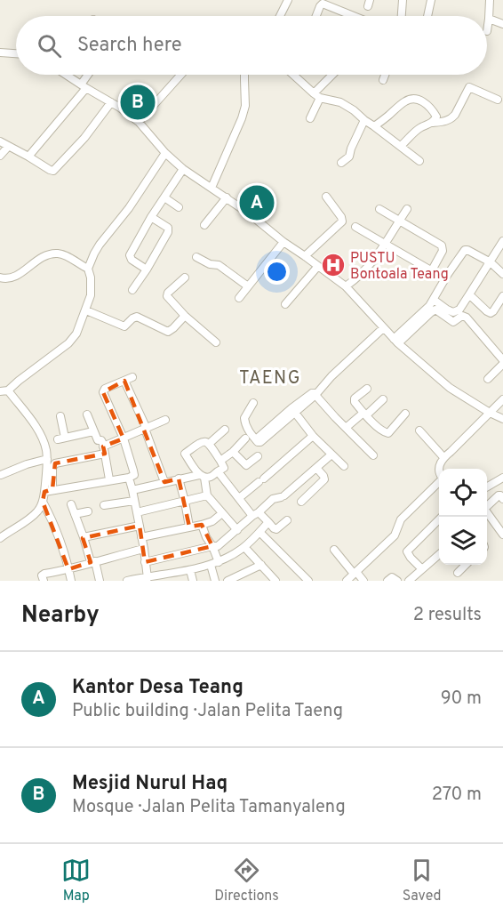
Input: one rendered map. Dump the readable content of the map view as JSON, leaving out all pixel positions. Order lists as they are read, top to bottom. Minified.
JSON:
{"districts":["TAENG"],"places":{"hospital":["PUSTU Bontoala Teang"]},"page":{"search":"Search here","pins":["B","A"],"heading":["Nearby","2 results"],"list":[{"mark":"A","name":"Kantor Desa Teang","note":"Public building · Jalan Pelita Taeng","value":"90 m"},{"mark":"B","name":"Mesjid Nurul Haq","note":"Mosque · Jalan Pelita Tamanyaleng","value":"270 m"}],"nav":["Map","Directions","Saved"]}}
